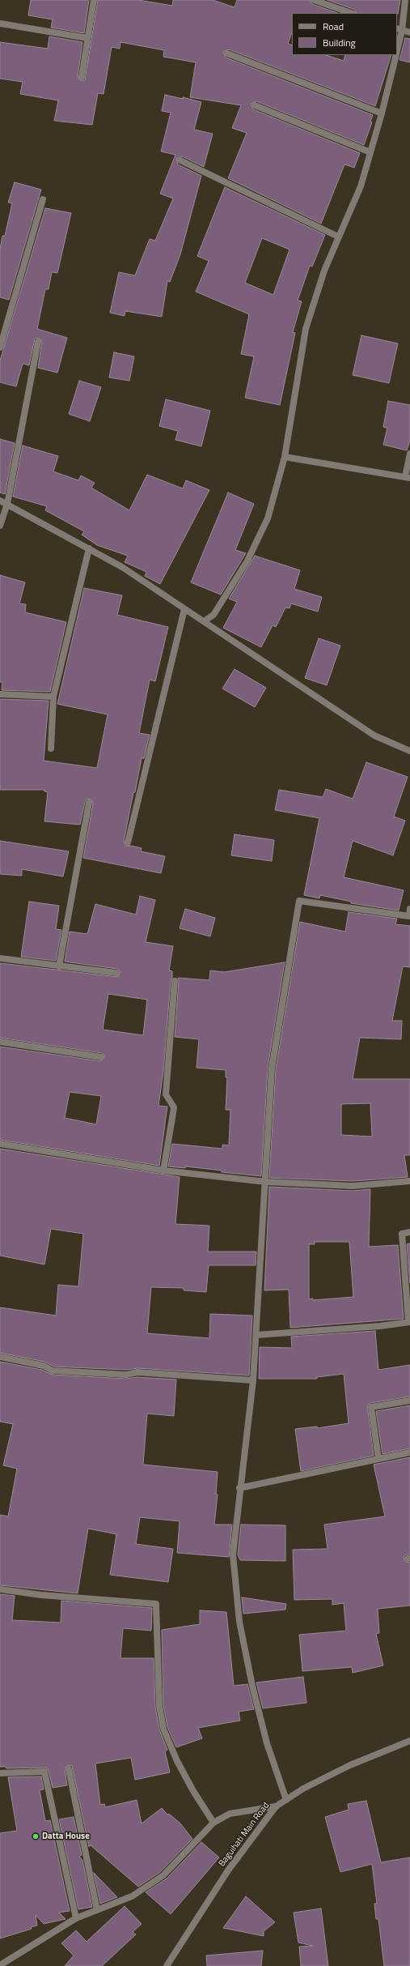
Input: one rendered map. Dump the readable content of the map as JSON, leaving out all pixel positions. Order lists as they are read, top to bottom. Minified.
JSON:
{"streets":{"street":["Baguihati Main Road"]},"places":["Datta House"],"legend":["Road","Building"]}
